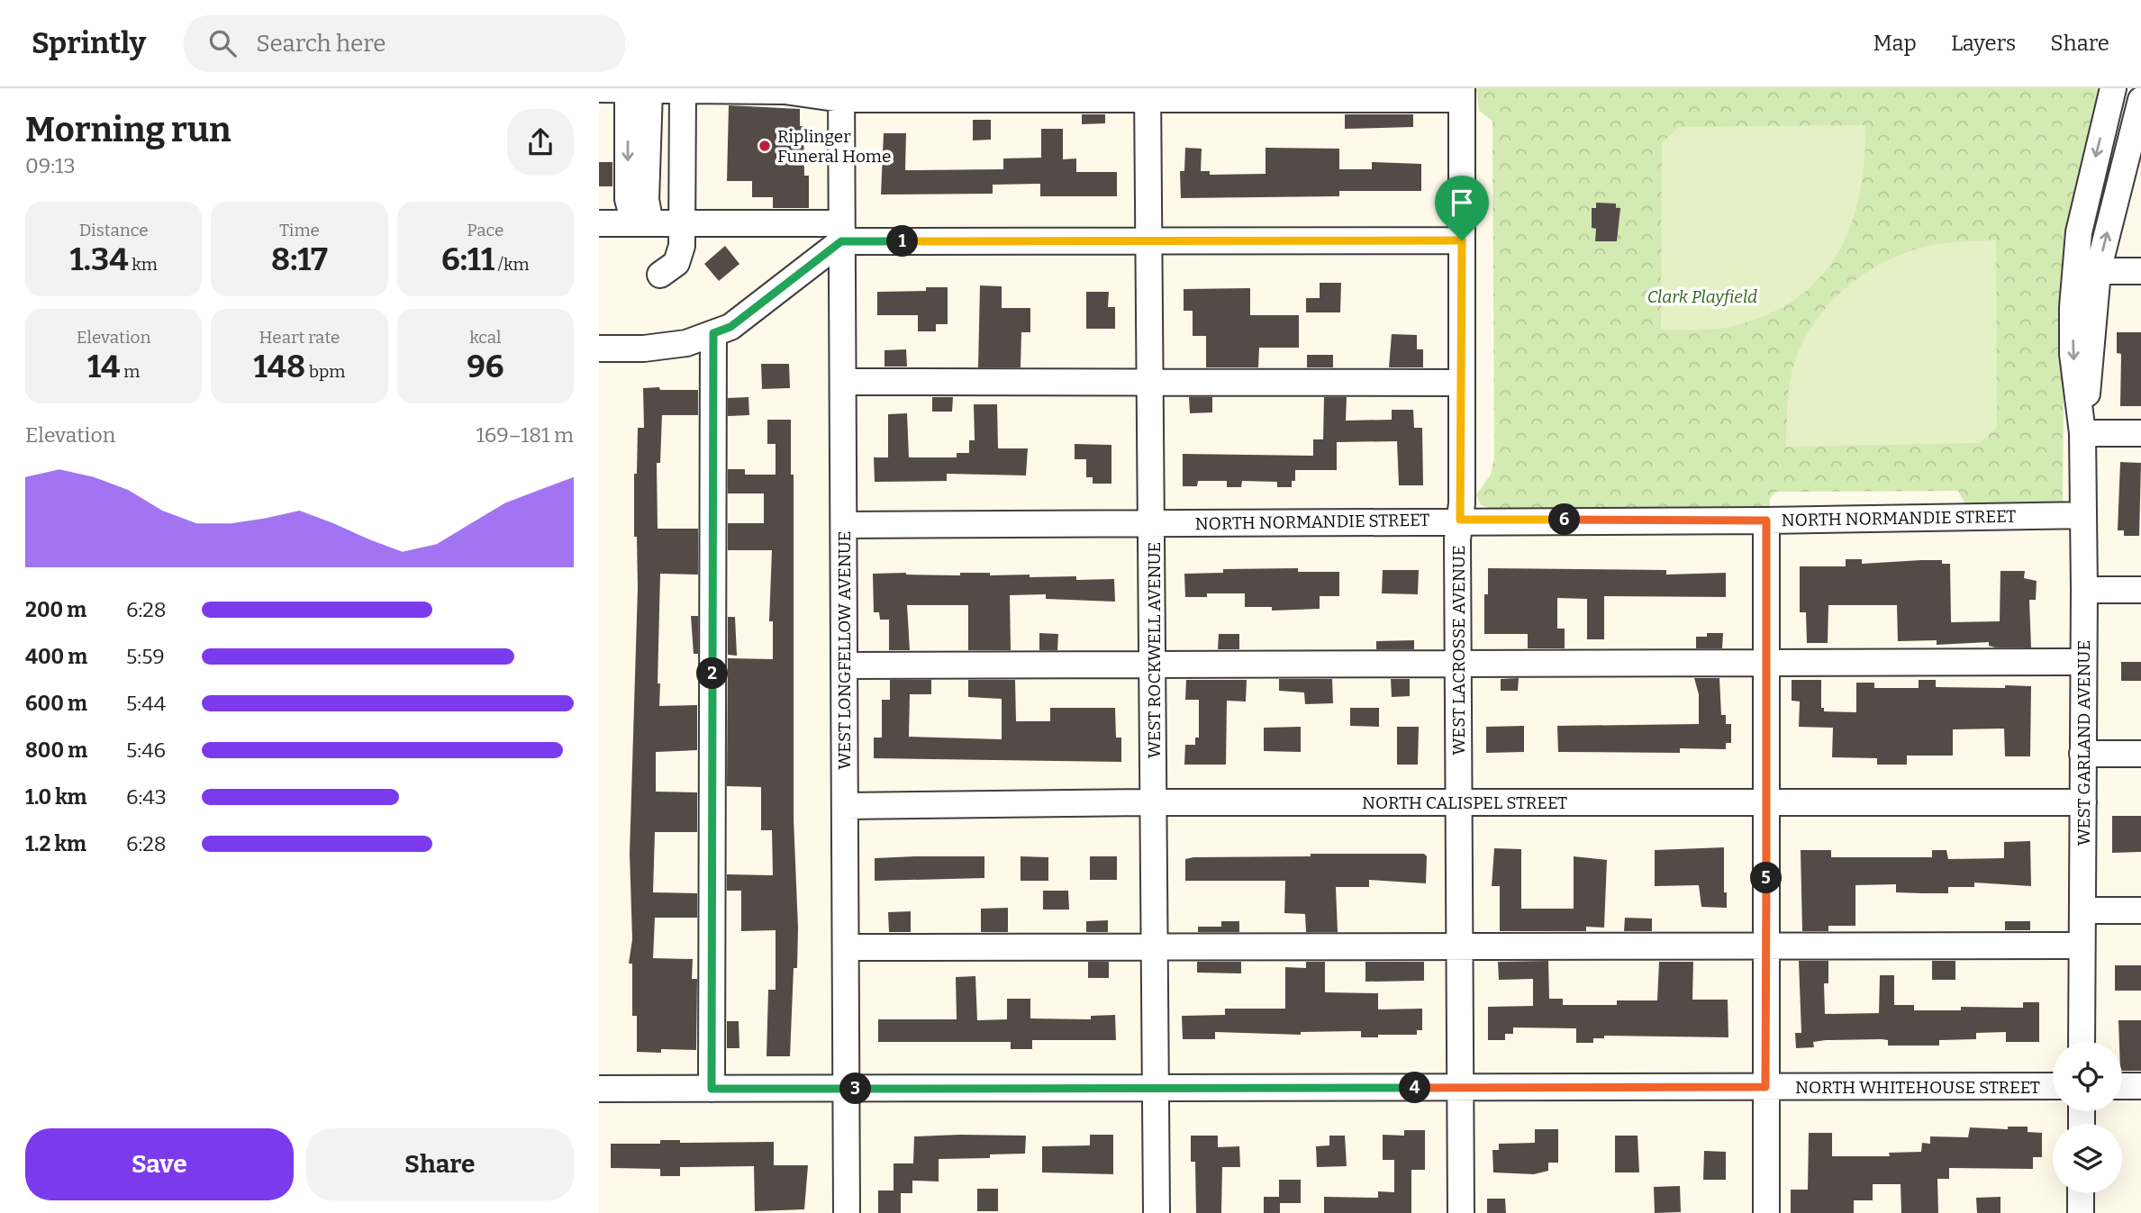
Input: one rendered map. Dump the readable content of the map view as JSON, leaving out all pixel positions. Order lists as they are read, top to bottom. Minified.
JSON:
{"streets":{"street":["NORTH NORMANDIE STREET","WEST LONGFELLOW AVENUE","WEST ROCKWELL AVENUE","WEST LACROSSE AVENUE","WEST GARLAND AVENUE","NORTH CALISPEL STREET","NORTH WHITEHOUSE STREET"]},"crossings":[["NORTH NORMANDIE STREET","WEST LONGFELLOW AVENUE"],["NORTH NORMANDIE STREET","WEST ROCKWELL AVENUE"],["NORTH NORMANDIE STREET","WEST LACROSSE AVENUE"],["NORTH NORMANDIE STREET","WEST GARLAND AVENUE"],["WEST LONGFELLOW AVENUE","NORTH CALISPEL STREET"],["WEST LONGFELLOW AVENUE","NORTH WHITEHOUSE STREET"],["WEST ROCKWELL AVENUE","NORTH CALISPEL STREET"],["WEST ROCKWELL AVENUE","NORTH WHITEHOUSE STREET"],["WEST LACROSSE AVENUE","NORTH CALISPEL STREET"],["WEST LACROSSE AVENUE","NORTH WHITEHOUSE STREET"],["WEST GARLAND AVENUE","NORTH CALISPEL STREET"]],"parks":["Clark Playfield"],"places":["Riplinger Funeral Home"],"page":{"header":"Sprintly","search":"Search here","nav":["Map","Layers","Share"],"heading":["Morning run","09:13"],"stats":[["Distance","1.34 km"],["Time","8:17"],["Pace","6:11 /km"],["Elevation","14 m"],["Heart rate","148 bpm"],["kcal","96"]],"pins":["1","6","2","5","4","3"],"chart":["Elevation","169–181 m"],"list":[{"name":"200 m","note":"6:28"},{"name":"400 m","note":"5:59"},{"name":"600 m","note":"5:44"},{"name":"800 m","note":"5:46"},{"name":"1.0 km","note":"6:43"},{"name":"1.2 km","note":"6:28"}],"buttons":["Save","Share"]}}
